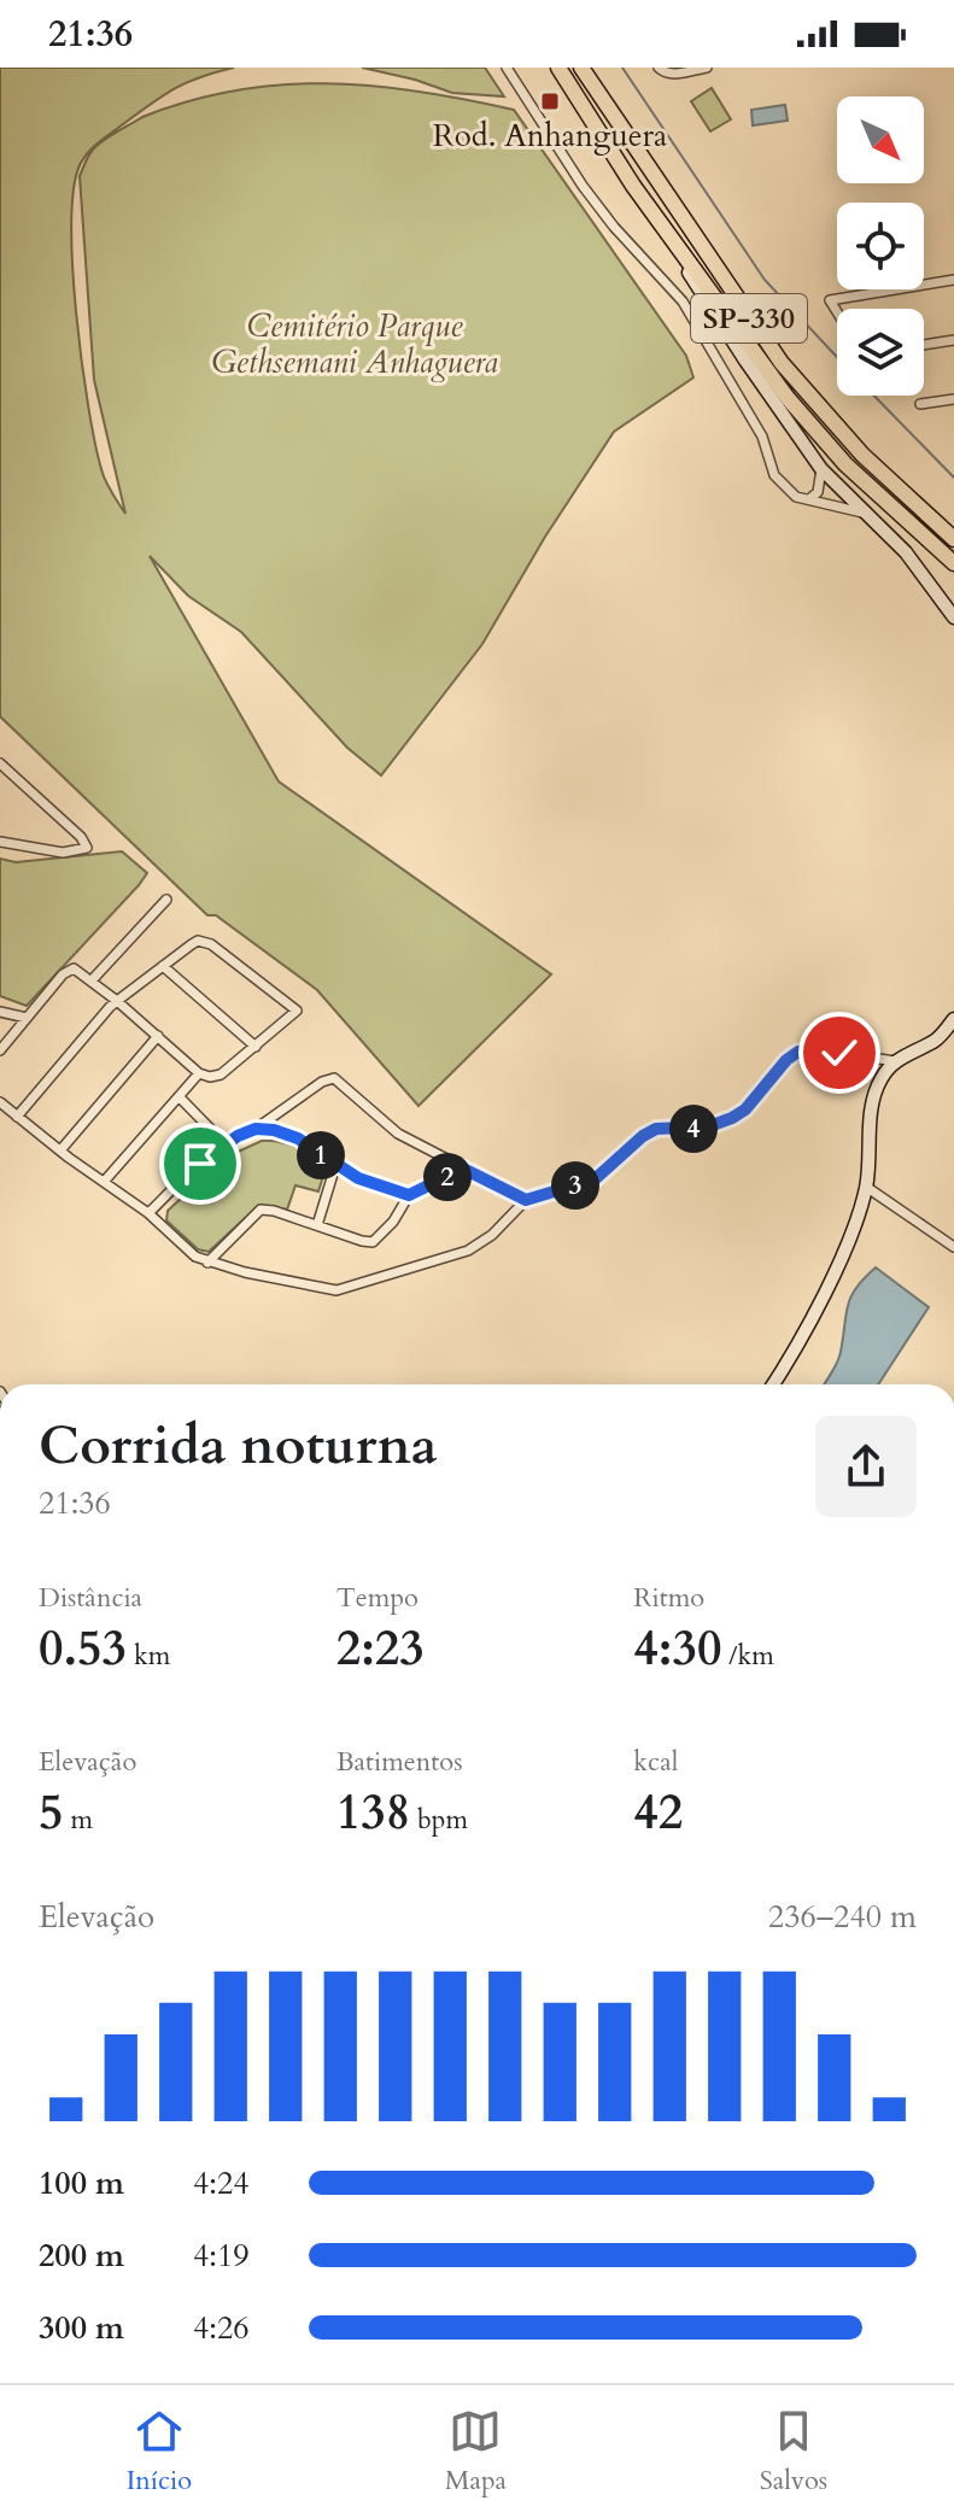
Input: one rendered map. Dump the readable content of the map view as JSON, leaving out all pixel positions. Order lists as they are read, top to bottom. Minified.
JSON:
{"streets":{"highway":["SP-330"]},"parks":["Cemitério Parque Gethsemani Anhaguera"],"places":{"transit":["Rod. Anhanguera"]},"north":"bottom right","page":{"status":"21:36","pins":["4","1","2","3"],"heading":["Corrida noturna","21:36"],"stats":[["Distância","0.53 km"],["Tempo","2:23"],["Ritmo","4:30 /km"],["Elevação","5 m"],["Batimentos","138 bpm"],["kcal","42"]],"chart":["Elevação","236–240 m"],"list":[{"name":"100 m","note":"4:24"},{"name":"200 m","note":"4:19"},{"name":"300 m","note":"4:26"}],"tabs":["Início","Mapa","Salvos"]}}
